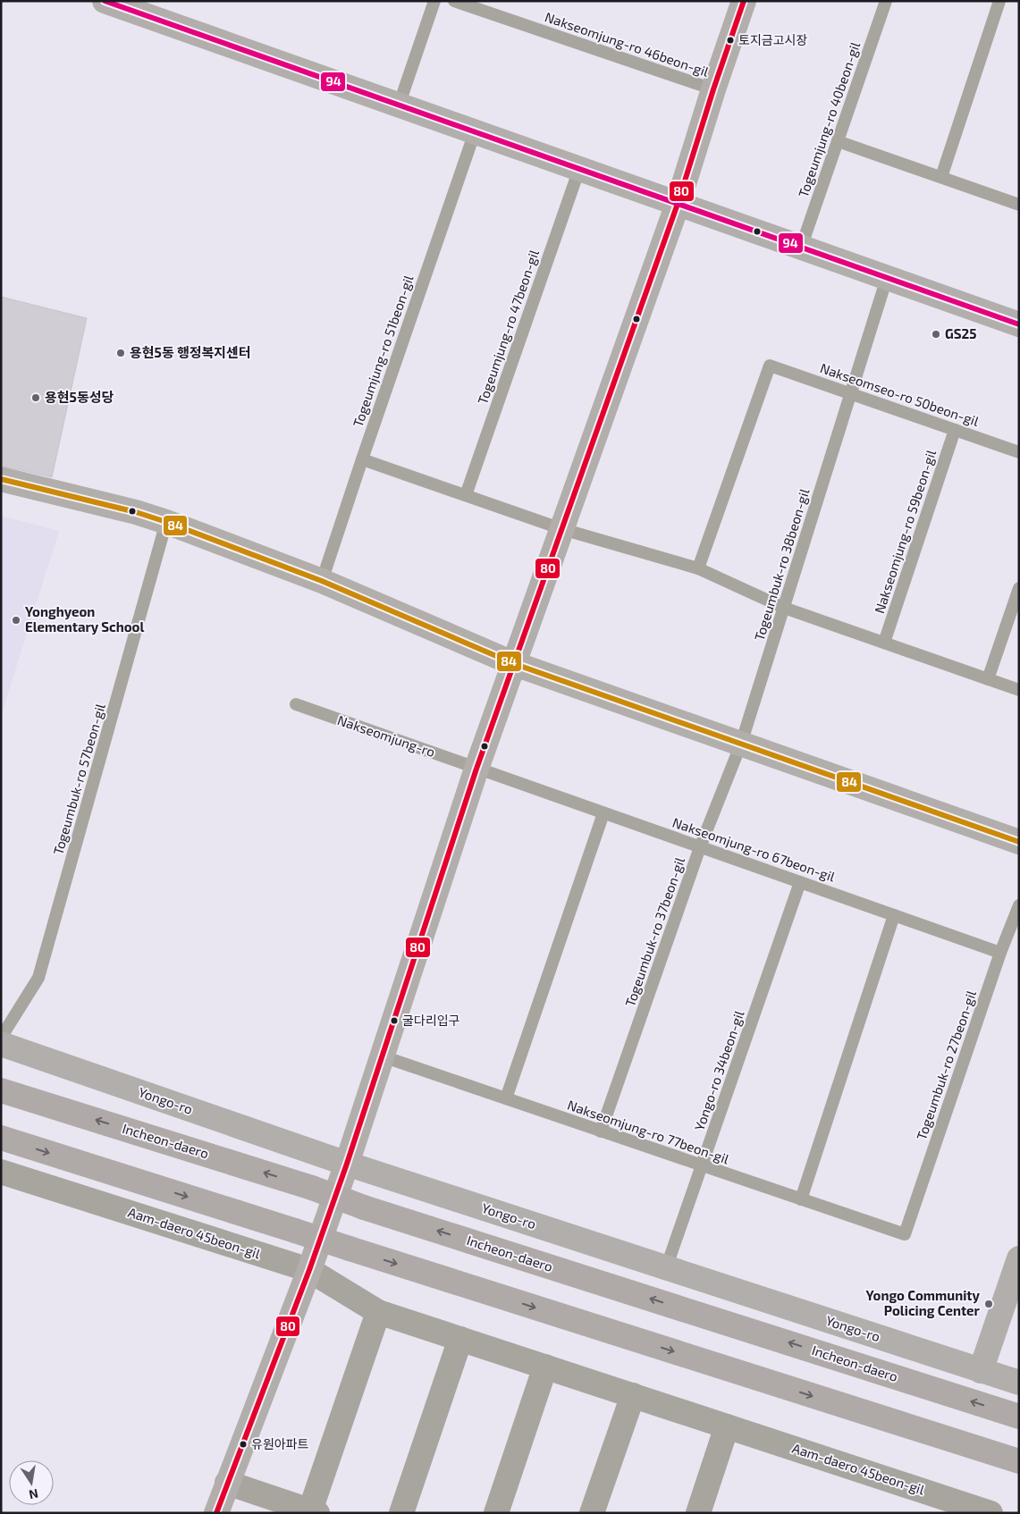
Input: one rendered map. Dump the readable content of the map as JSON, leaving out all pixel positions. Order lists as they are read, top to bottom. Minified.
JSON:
{"streets":{"highway":["Incheon-daero"],"street":["Yongo-ro","Aam-daero 45beon-gil"],"lane":["Nakseomjung-ro 46beon-gil","Togeumjung-ro 40beon-gil","Togeumjung-ro 47beon-gil","Togeumjung-ro 51beon-gil","Nakseomseo-ro 50beon-gil","Nakseomjung-ro 59beon-gil","Togeumbuk-ro 38beon-gil","Nakseomjung-ro","Togeumbuk-ro 57beon-gil","Nakseomjung-ro 67beon-gil","Togeumbuk-ro 37beon-gil","Togeumbuk-ro 27beon-gil","Yongo-ro 34beon-gil","Nakseomjung-ro 77beon-gil"]},"crossings":[["Nakseomseo-ro 50beon-gil","Nakseomjung-ro 59beon-gil"],["Nakseomseo-ro 50beon-gil","Togeumbuk-ro 38beon-gil"],["Togeumbuk-ro 38beon-gil","Togeumbuk-ro 37beon-gil"],["Nakseomjung-ro","Nakseomjung-ro 67beon-gil"],["Nakseomjung-ro 67beon-gil","Togeumbuk-ro 37beon-gil"],["Nakseomjung-ro 67beon-gil","Togeumbuk-ro 27beon-gil"],["Nakseomjung-ro 67beon-gil","Yongo-ro 34beon-gil"],["Togeumbuk-ro 37beon-gil","Nakseomjung-ro 77beon-gil"],["Togeumbuk-ro 27beon-gil","Nakseomjung-ro 77beon-gil"],["Yongo-ro 34beon-gil","Yongo-ro"],["Yongo-ro 34beon-gil","Nakseomjung-ro 77beon-gil"]],"places":["토지금고시장","GS25","용현5동 행정복지센터","용현5동성당","Yonghyeon Elementary School","굴다리입구","Yongo Community Policing Center","유원아파트"],"lines":["transit line 80","transit line 94","transit line 84"],"north":"bottom"}
